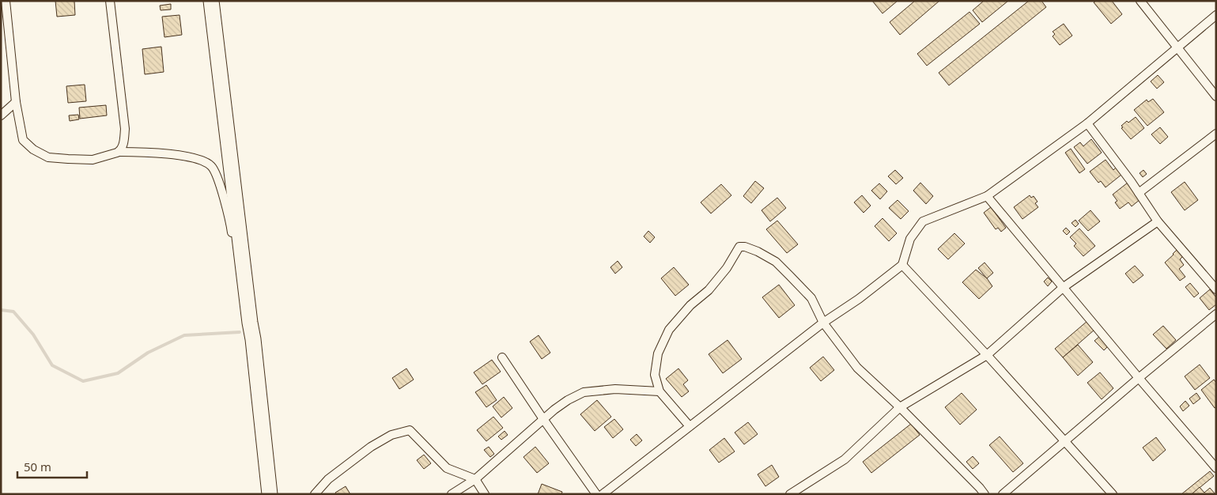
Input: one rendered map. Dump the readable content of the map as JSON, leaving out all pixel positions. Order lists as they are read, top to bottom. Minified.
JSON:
{"scale_bar":"50 m"}
